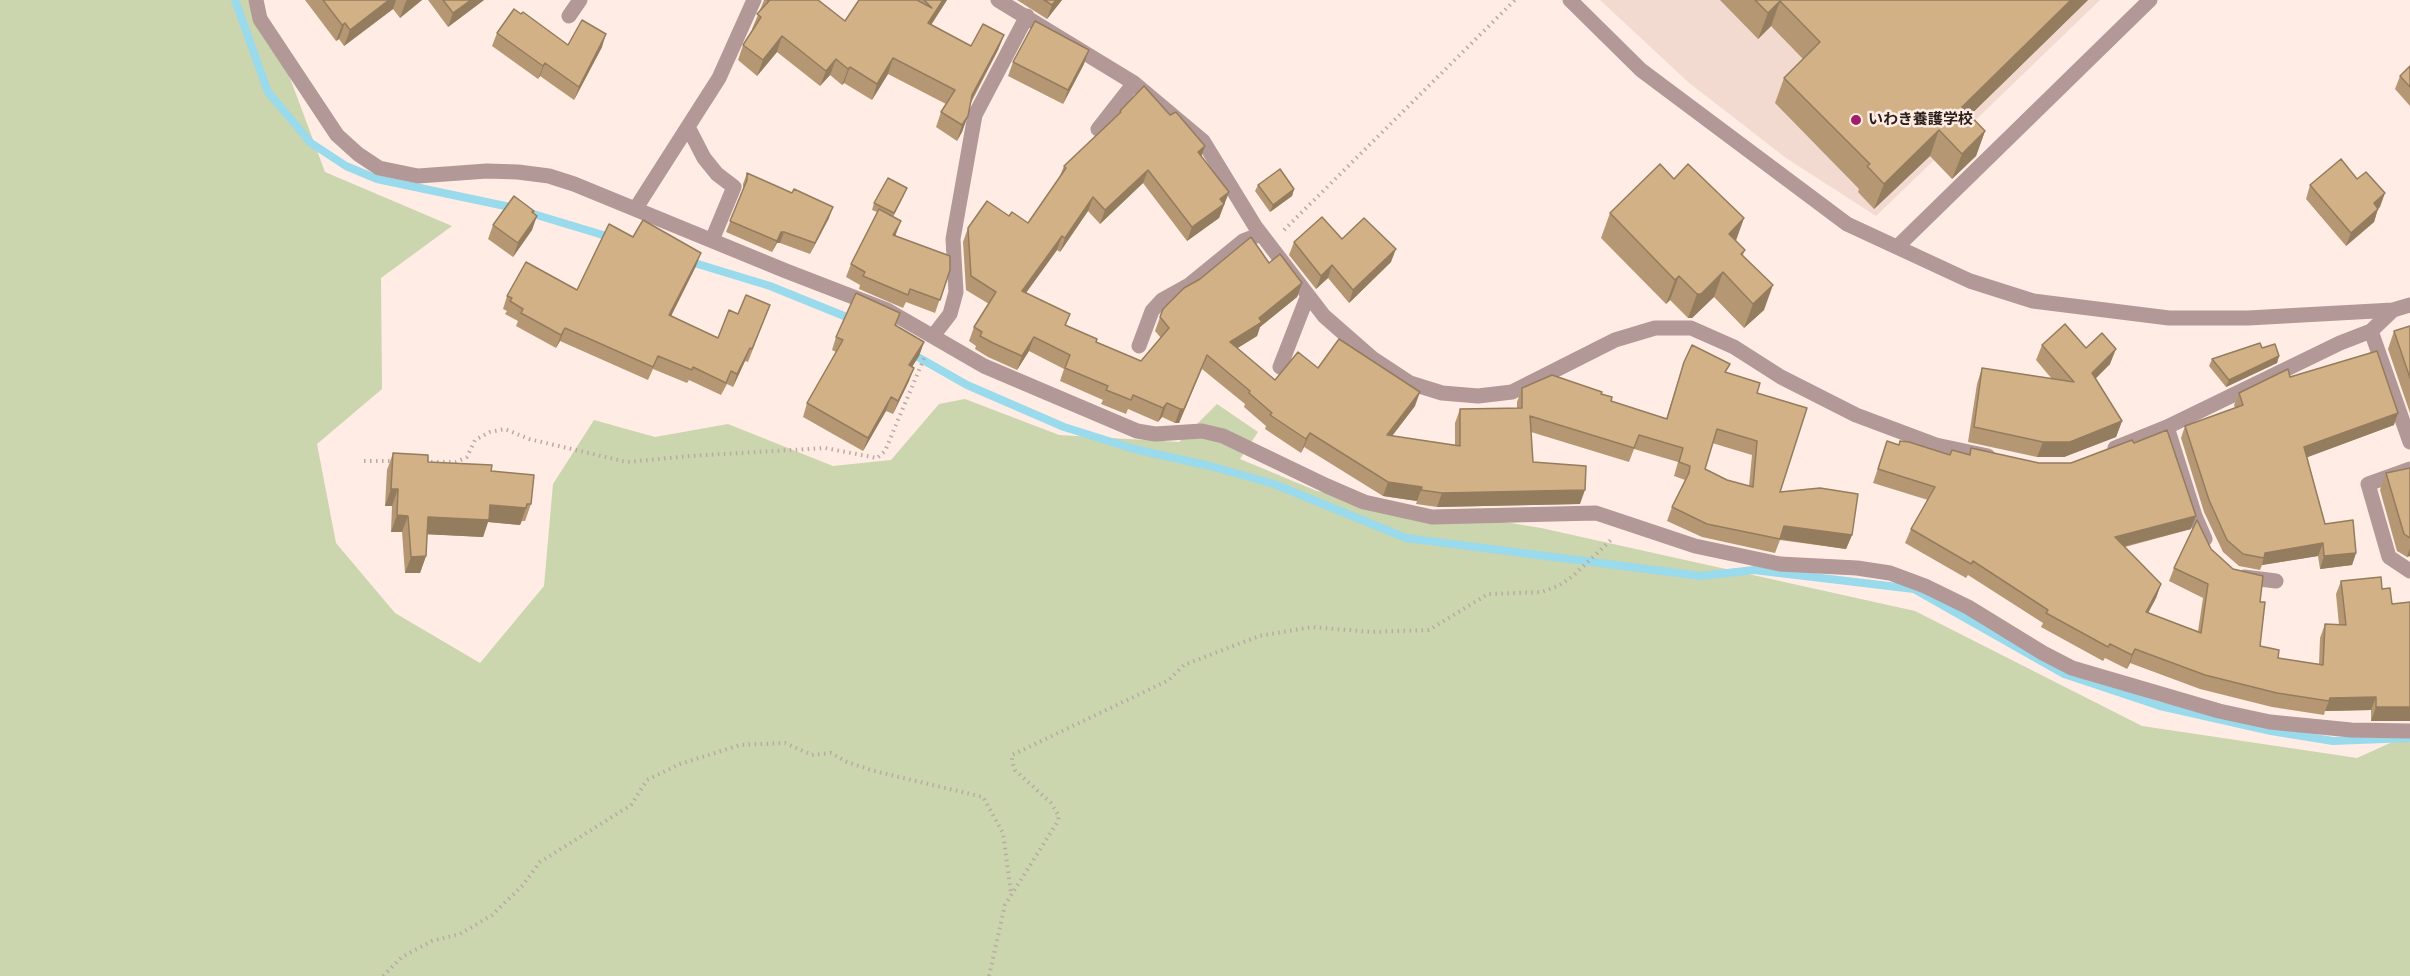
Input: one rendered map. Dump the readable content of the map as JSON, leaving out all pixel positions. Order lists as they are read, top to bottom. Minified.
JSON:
{"places":["いわき養護学校"]}
